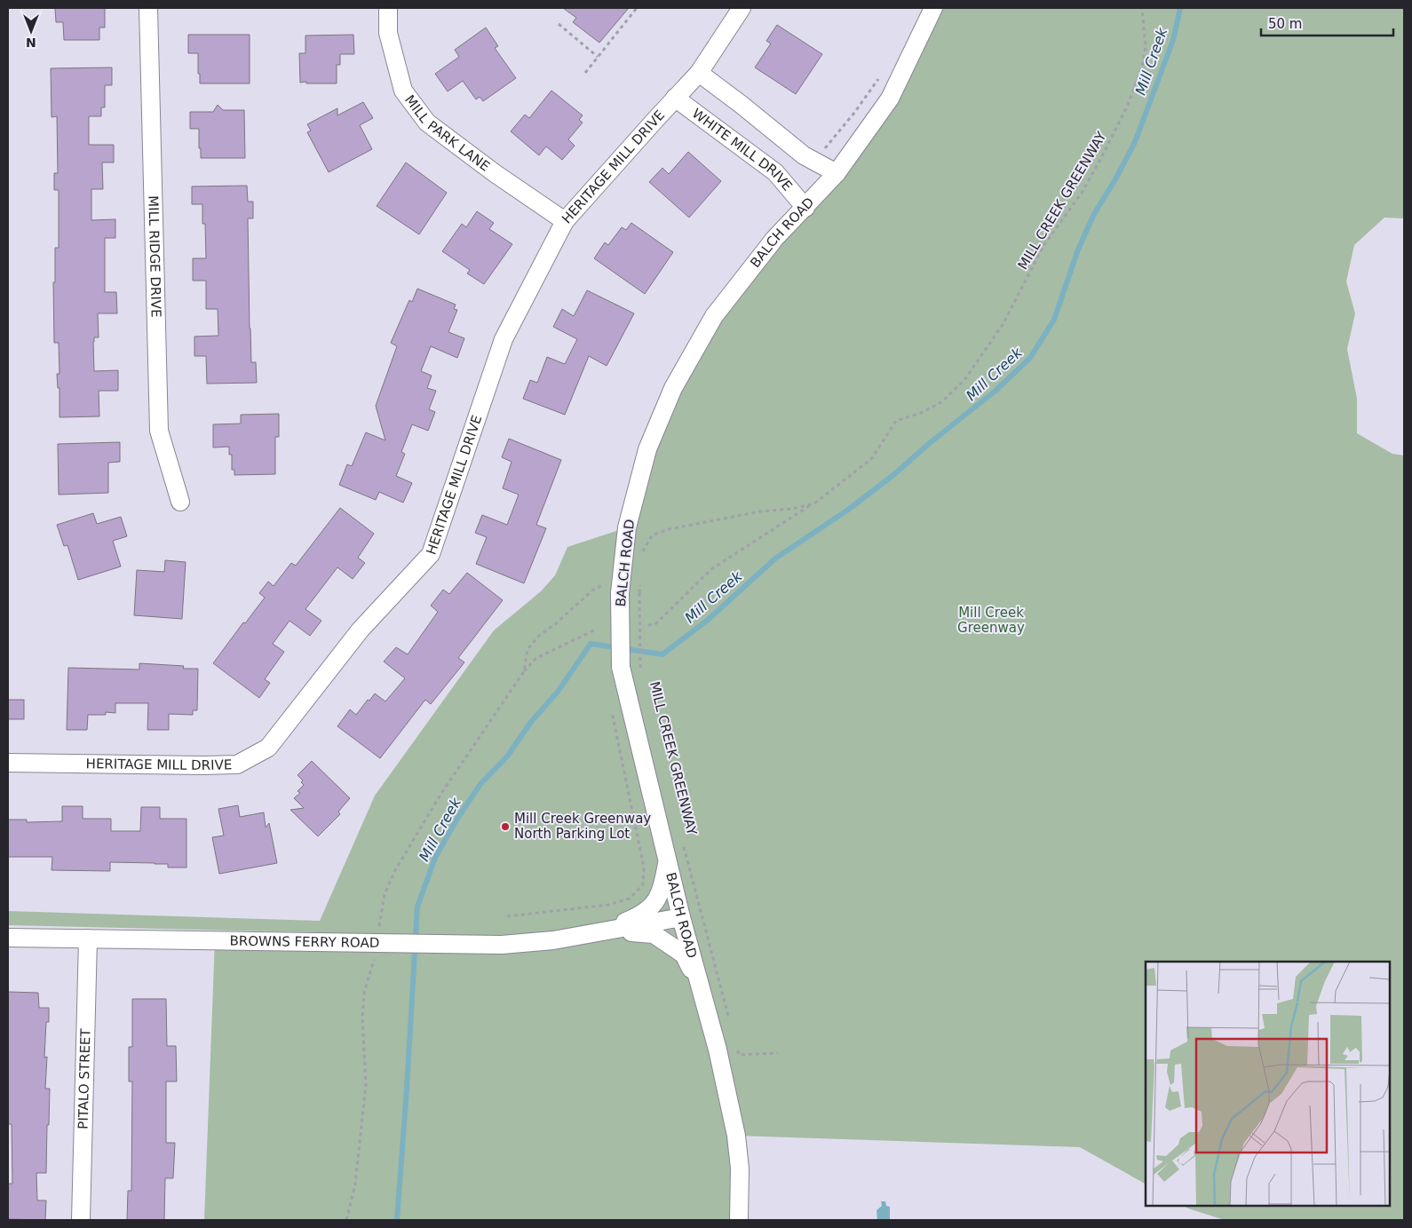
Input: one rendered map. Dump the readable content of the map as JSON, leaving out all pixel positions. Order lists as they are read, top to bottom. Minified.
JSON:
{"streets":{"street":["MILL PARK LANE","WHITE MILL DRIVE","HERITAGE MILL DRIVE","BALCH ROAD","MILL RIDGE DRIVE","BROWNS FERRY ROAD","PITALO STREET"],"path":["MILL CREEK GREENWAY"]},"crossings":[["MILL PARK LANE","HERITAGE MILL DRIVE"],["WHITE MILL DRIVE","HERITAGE MILL DRIVE"],["WHITE MILL DRIVE","BALCH ROAD"],["BALCH ROAD","BROWNS FERRY ROAD"],["BROWNS FERRY ROAD","PITALO STREET"]],"water":["Mill Creek"],"parks":["Mill Creek Greenway"],"places":["Mill Creek Greenway North Parking Lot"],"scale_bar":"50 m","north":"bottom"}
